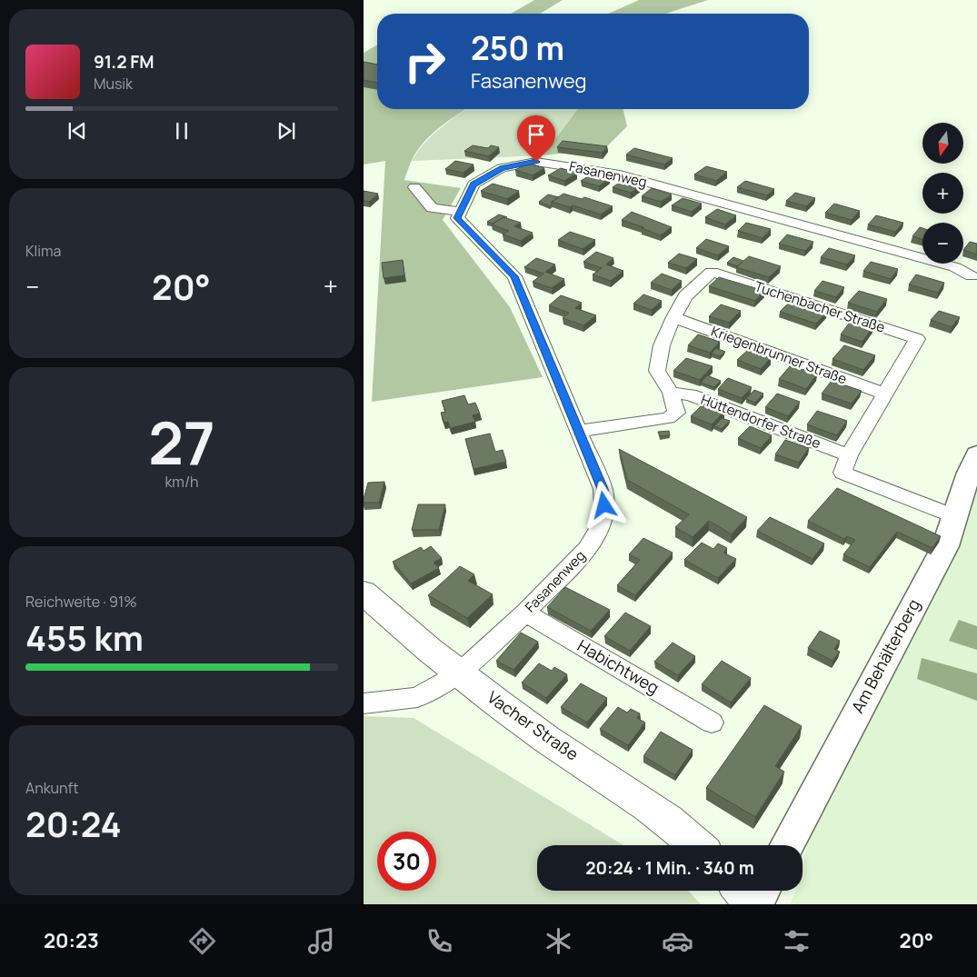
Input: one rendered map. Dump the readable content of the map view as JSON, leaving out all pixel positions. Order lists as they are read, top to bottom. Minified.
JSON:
{"streets":{"main road":["Vacher Straße"],"street":["Fasanenweg","Tuchenbacher Straße","Kriegenbrunner Straße","Hüttendorfer Straße","Am Behälterberg","Habichtweg"]},"crossings":[["Fasanenweg","Tuchenbacher Straße"],["Fasanenweg","Habichtweg"],["Fasanenweg","Vacher Straße"],["Tuchenbacher Straße","Kriegenbrunner Straße"],["Tuchenbacher Straße","Hüttendorfer Straße"],["Tuchenbacher Straße","Am Behälterberg"]],"north":"bottom","page":{"turn":["250 m","Fasanenweg"],"song":["91.2 FM","Musik"],"map_buttons":["+","−"],"tile":["Klima",["27","km/h"],["Reichweite · 91%","455 km"],["Ankunft","20:24"]],"heat":["−","20°","+"],"limit":"30","trip":"20:24 · 1 Min. · 340 m","tabs":["20:23","20°"]}}
